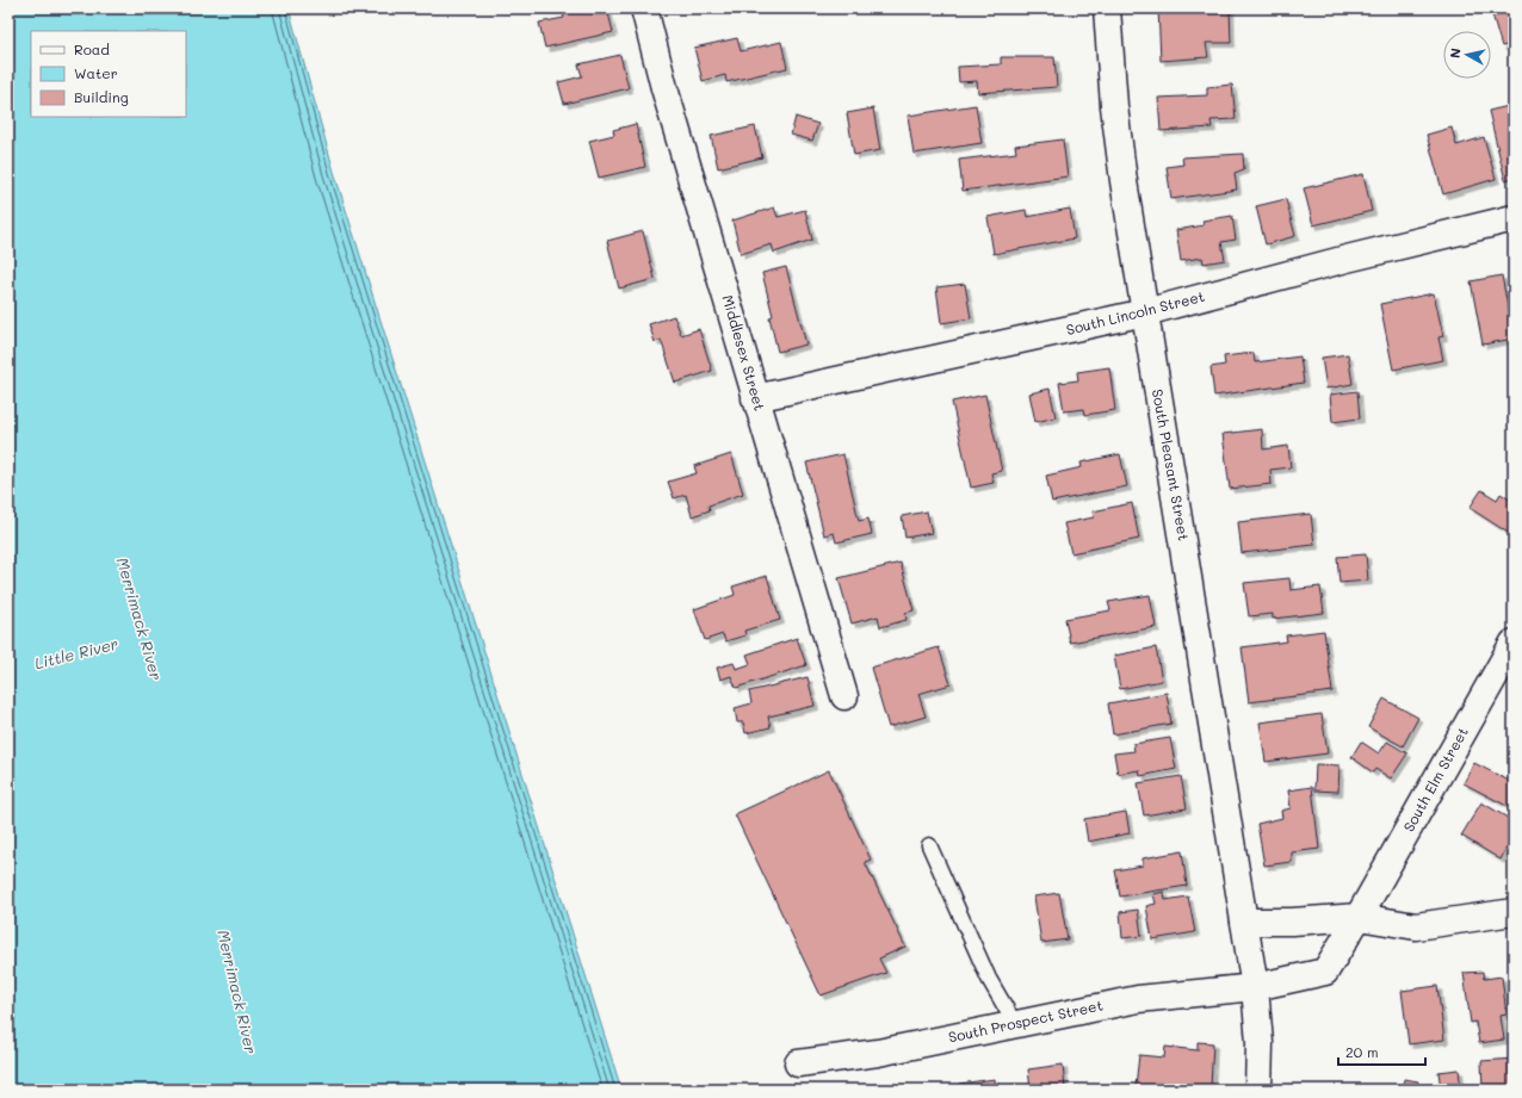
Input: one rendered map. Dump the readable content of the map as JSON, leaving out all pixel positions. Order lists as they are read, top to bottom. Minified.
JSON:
{"streets":{"street":["South Lincoln Street","Middlesex Street","South Pleasant Street","South Elm Street","South Prospect Street"]},"crossings":[["South Lincoln Street","Middlesex Street"],["South Lincoln Street","South Pleasant Street"],["South Elm Street","South Prospect Street"]],"water":["Merrimack River","Little River"],"legend":["Road","Water","Building"],"scale_bar":"20 m","north":"left"}
